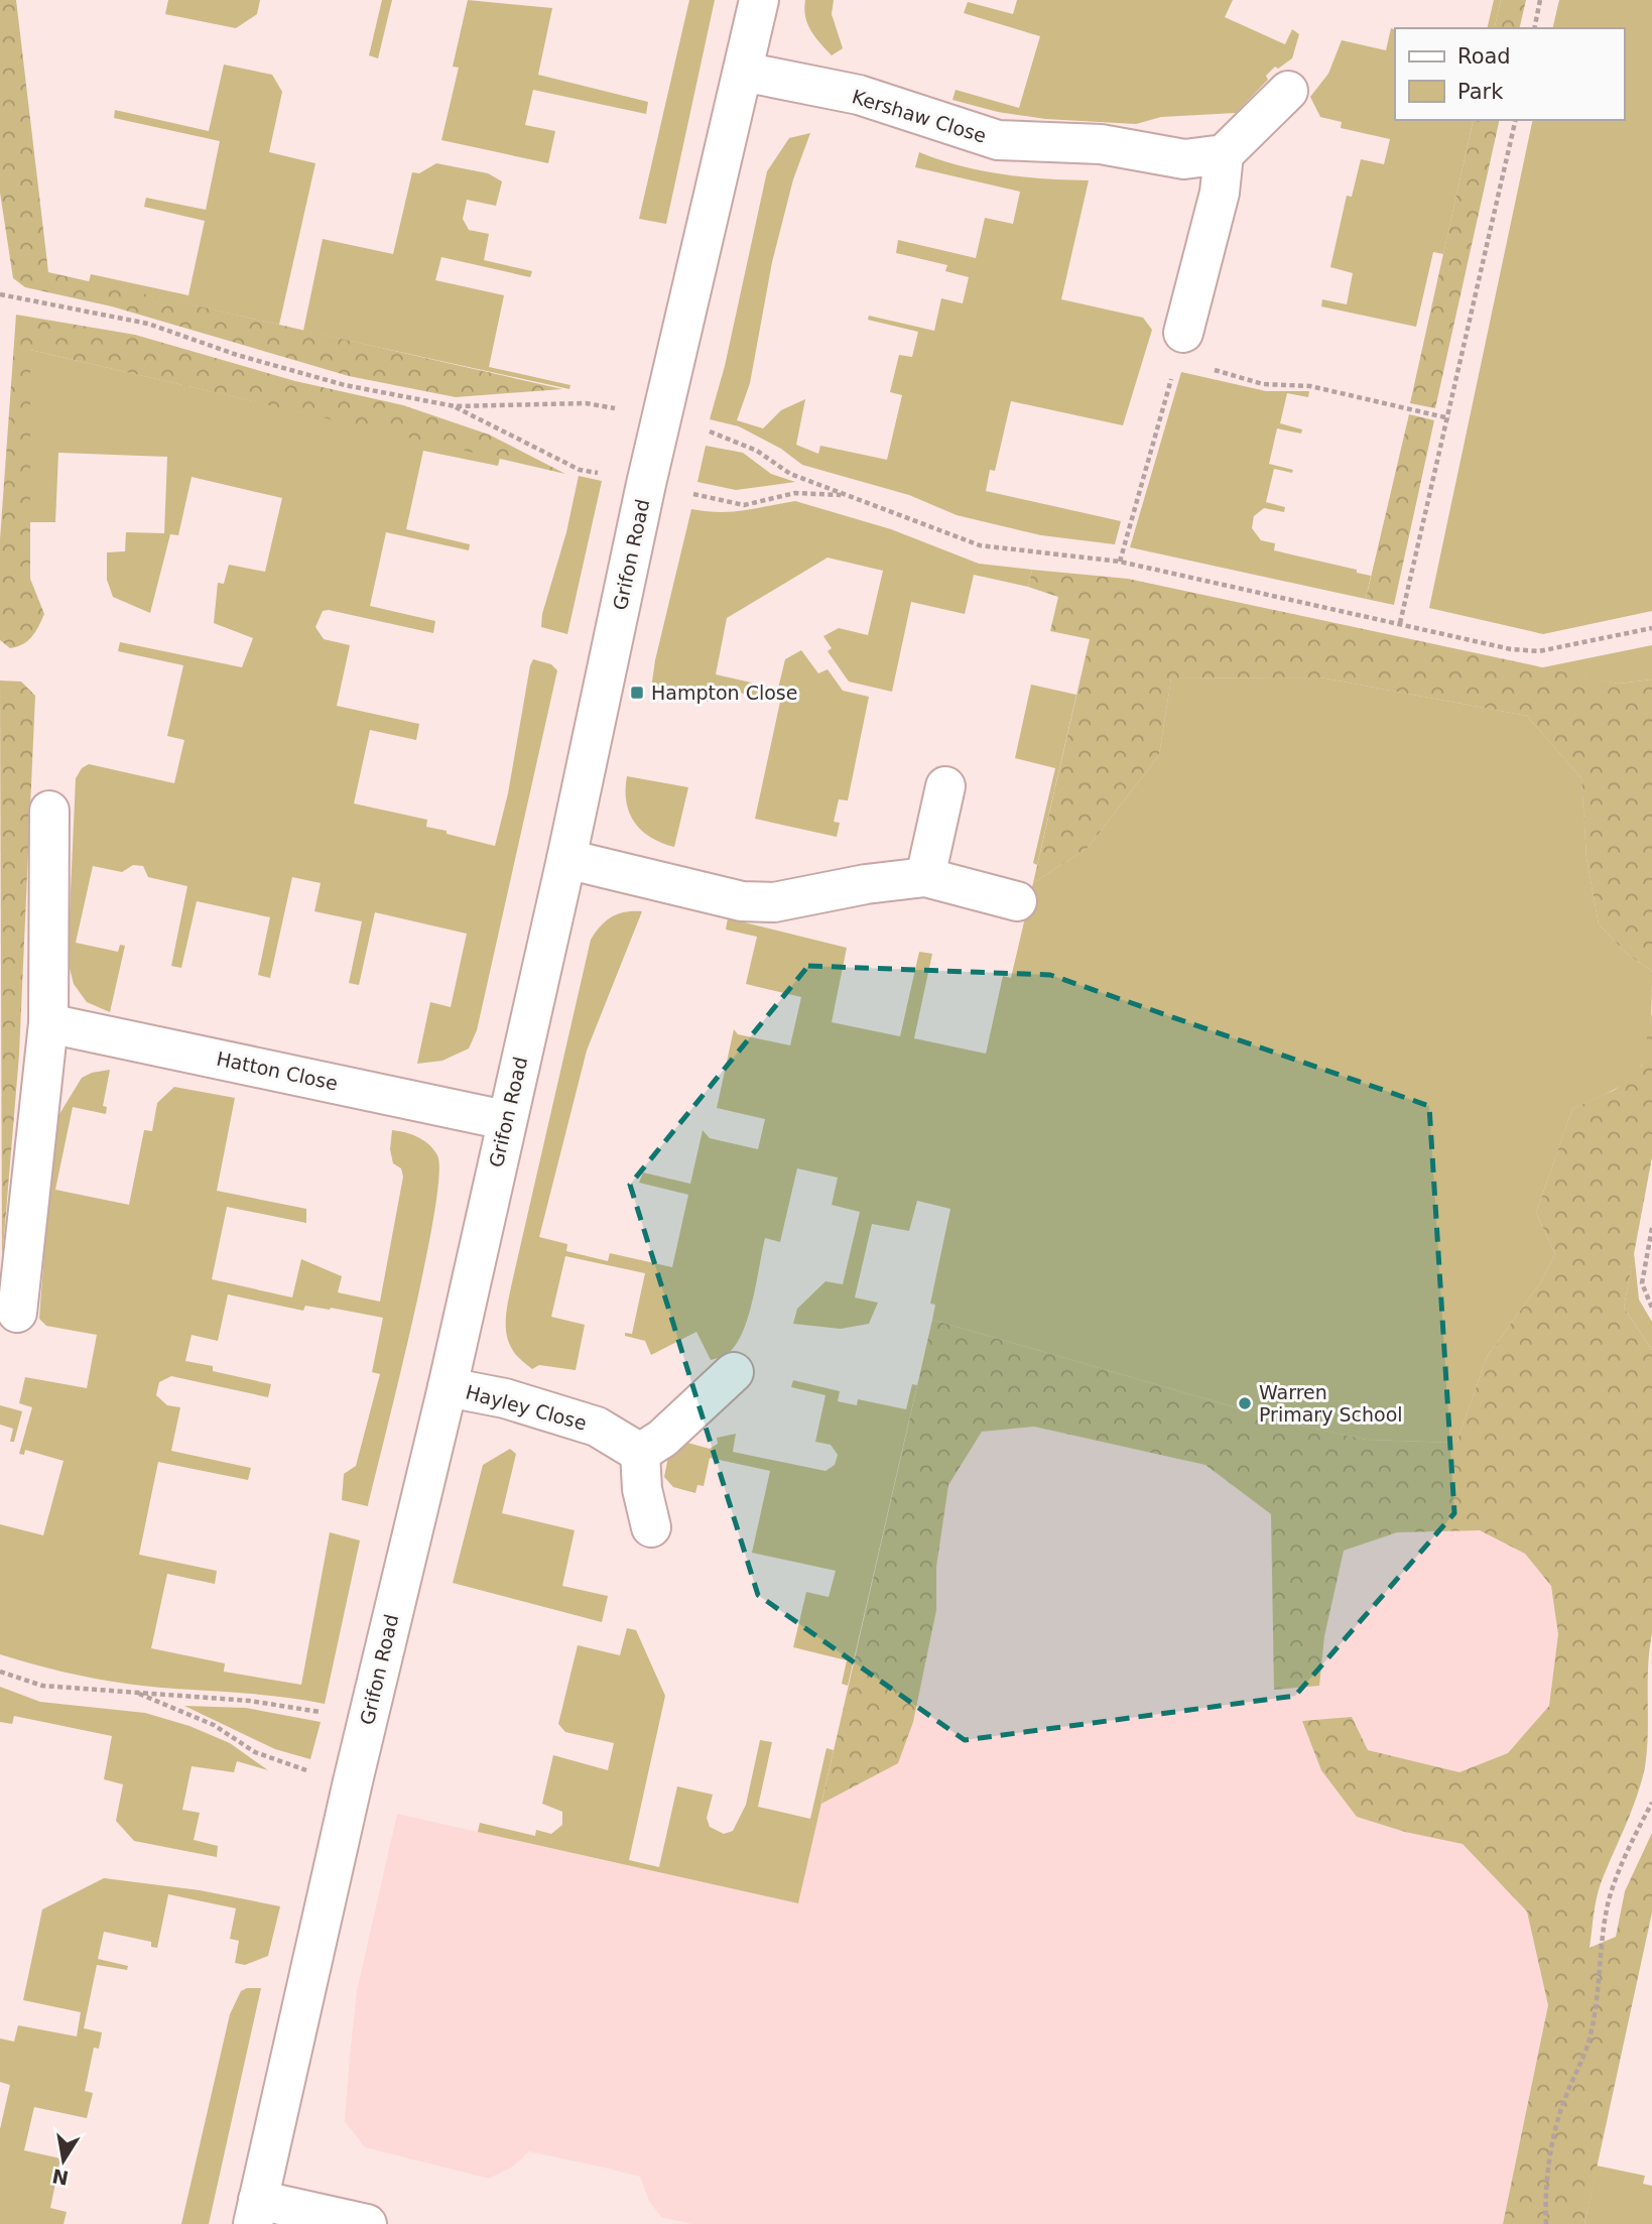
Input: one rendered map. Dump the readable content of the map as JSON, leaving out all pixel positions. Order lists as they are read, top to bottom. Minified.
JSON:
{"streets":{"street":["Kershaw Close","Grifon Road","Hatton Close","Hayley Close"]},"crossings":[["Kershaw Close","Grifon Road"],["Grifon Road","Hatton Close"],["Grifon Road","Hayley Close"]],"places":{"transit":["Hampton Close"],"other":["Warren Primary School"]},"legend":["Road","Park"],"north":"bottom"}
